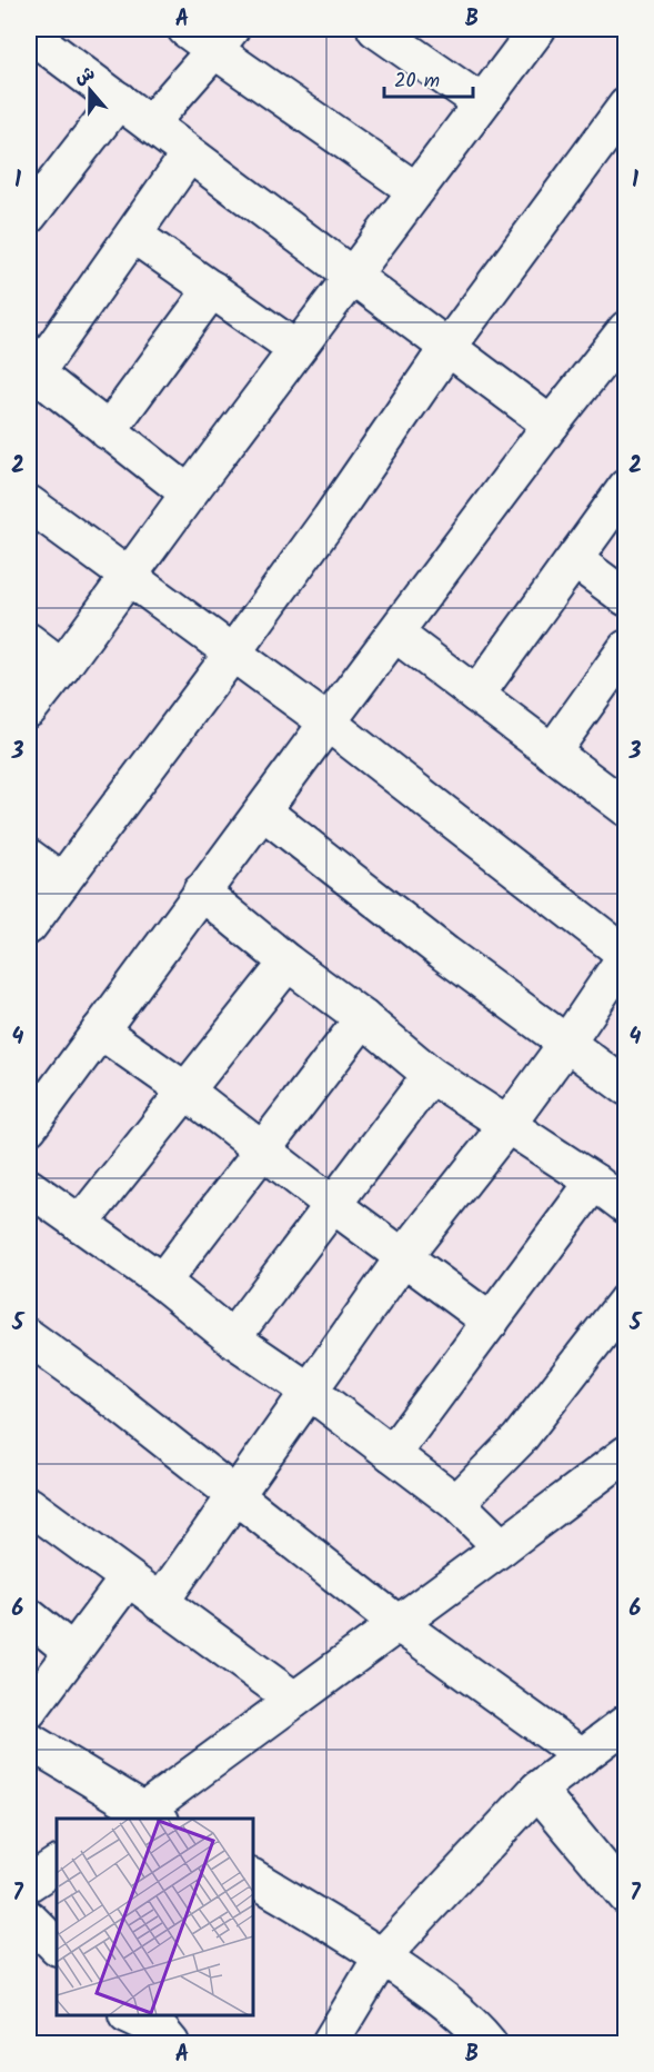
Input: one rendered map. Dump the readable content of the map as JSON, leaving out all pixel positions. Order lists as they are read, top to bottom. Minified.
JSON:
{"scale_bar":"20 m","north":"top","grid":{"columns":["A","B"],"rows":["1","2","3","4","5","6","7"]}}
